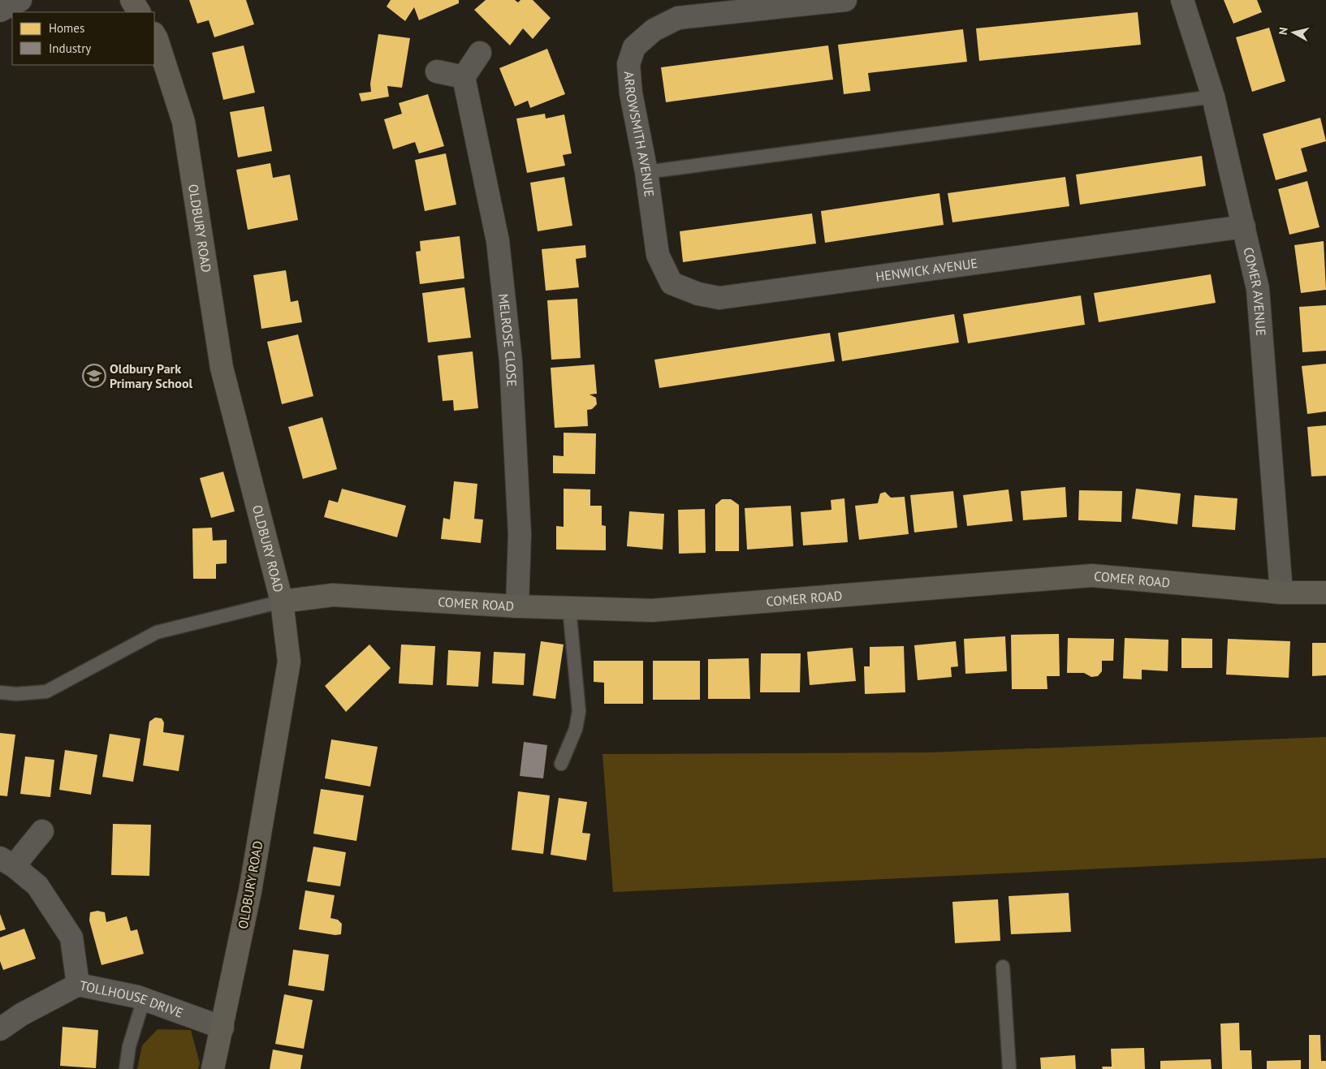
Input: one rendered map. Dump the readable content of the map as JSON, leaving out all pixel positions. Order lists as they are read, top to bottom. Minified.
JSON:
{"streets":{"street":["ARROWSMITH AVENUE","OLDBURY ROAD","HENWICK AVENUE","COMER AVENUE","MELROSE CLOSE","COMER ROAD","TOLLHOUSE DRIVE"]},"crossings":[["ARROWSMITH AVENUE","HENWICK AVENUE"],["OLDBURY ROAD","COMER ROAD"],["OLDBURY ROAD","TOLLHOUSE DRIVE"],["HENWICK AVENUE","COMER AVENUE"],["COMER AVENUE","COMER ROAD"],["MELROSE CLOSE","COMER ROAD"]],"places":{"school or university":["Oldbury Park Primary School"]},"legend":["Homes","Industry"],"north":"left"}
